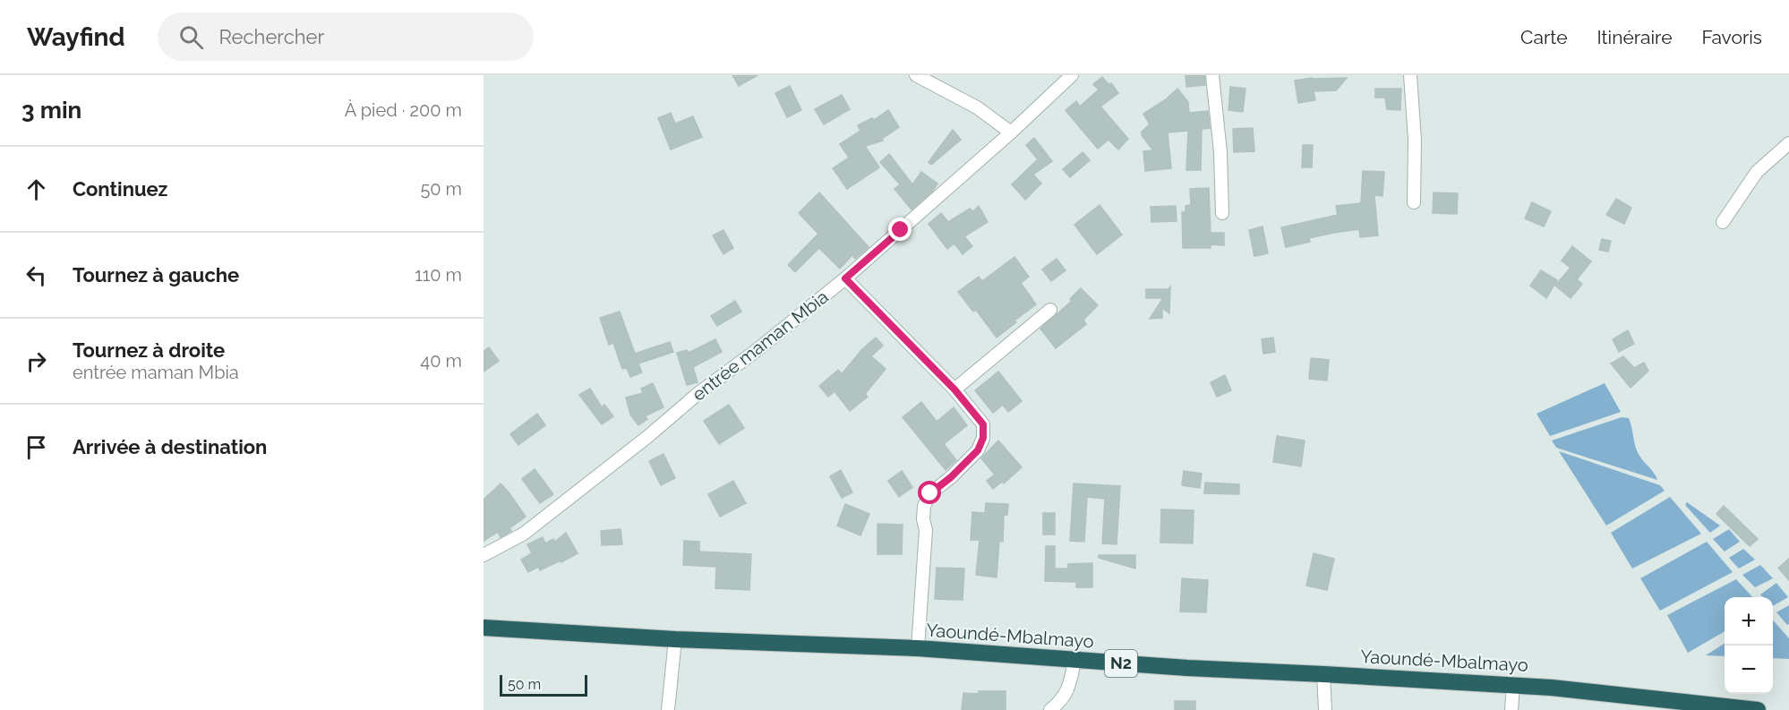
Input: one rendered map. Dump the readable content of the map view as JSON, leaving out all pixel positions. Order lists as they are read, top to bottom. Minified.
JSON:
{"streets":{"highway":["Yaoundé-Mbalmayo","N2"],"street":["entrée maman Mbia"]},"scale_bar":"50 m","page":{"header":"Wayfind","search":"Rechercher","nav":["Carte","Itinéraire","Favoris"],"heading":["3 min","À pied · 200 m"],"list":[["Continuez","50 m"],["Tournez à gauche","110 m"],["Tournez à droite","entrée maman Mbia","40 m"],"Arrivée à destination"],"map_buttons":["+","−"],"scale":"50 m"}}
